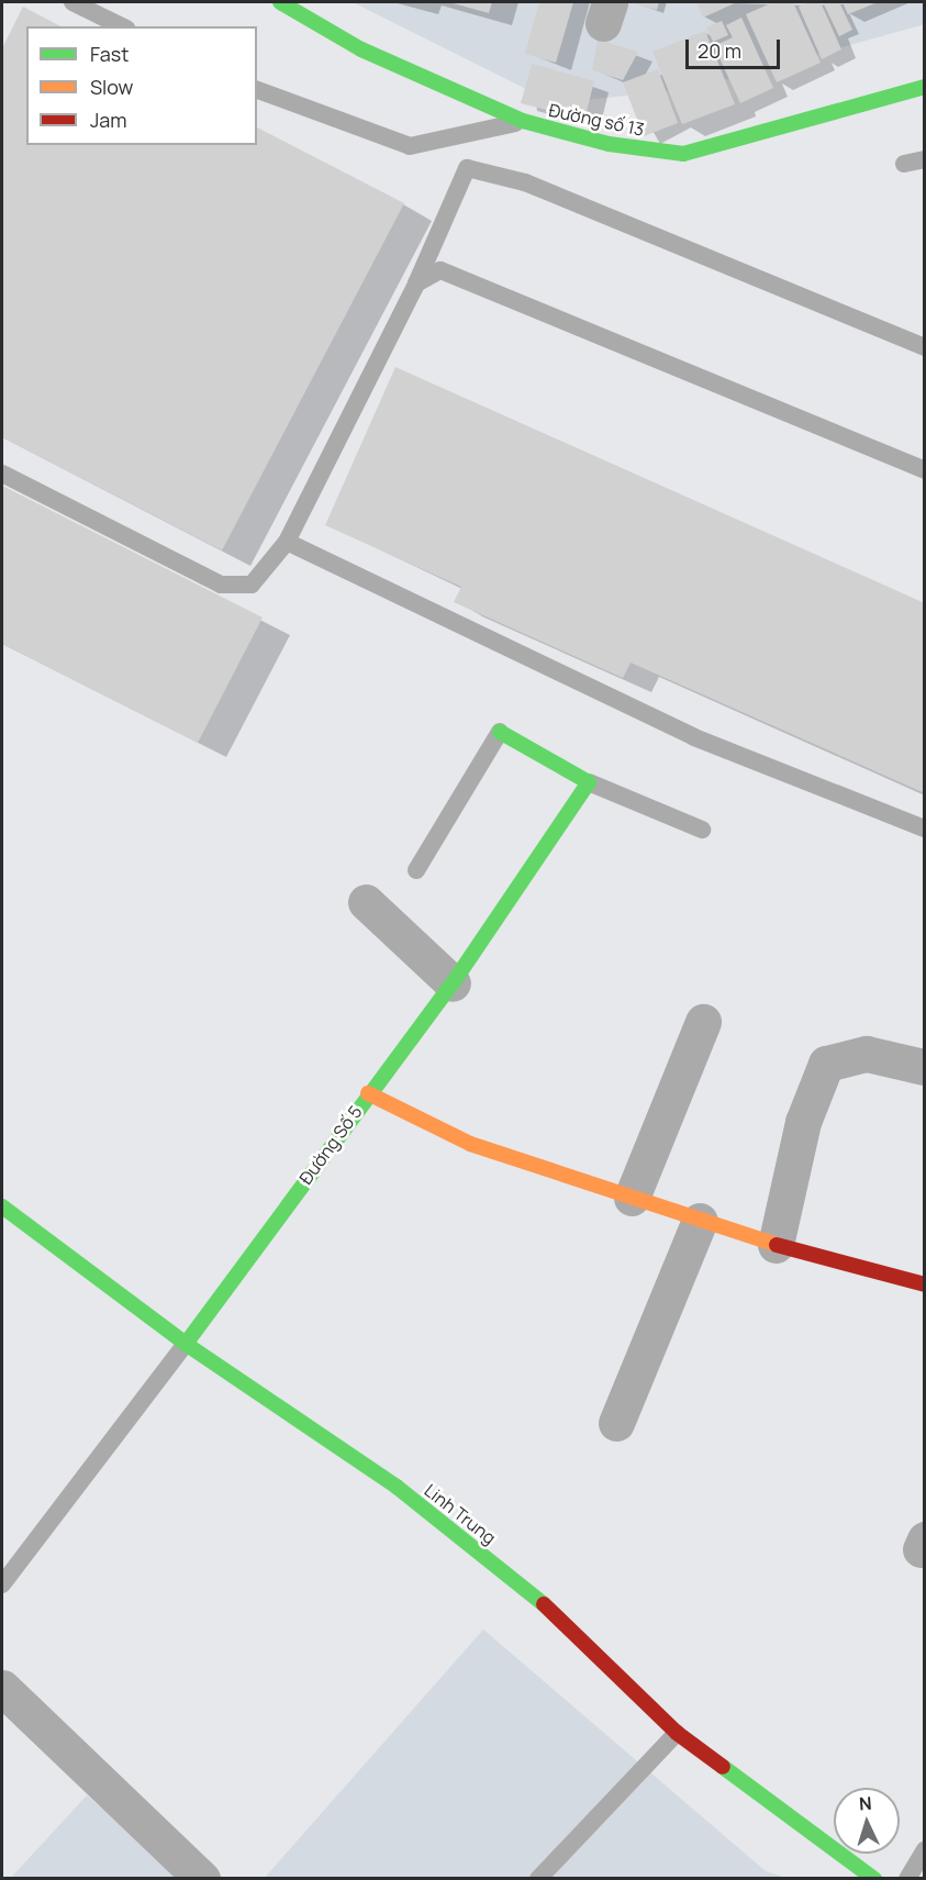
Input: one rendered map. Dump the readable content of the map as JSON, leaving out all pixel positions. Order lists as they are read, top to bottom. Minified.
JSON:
{"streets":{"street":["Đường số 13","Đường Số 5","Linh Trung"]},"crossings":[["Đường Số 5","Linh Trung"]],"legend":["Fast","Slow","Jam"],"scale_bar":"20 m","north":"top"}
